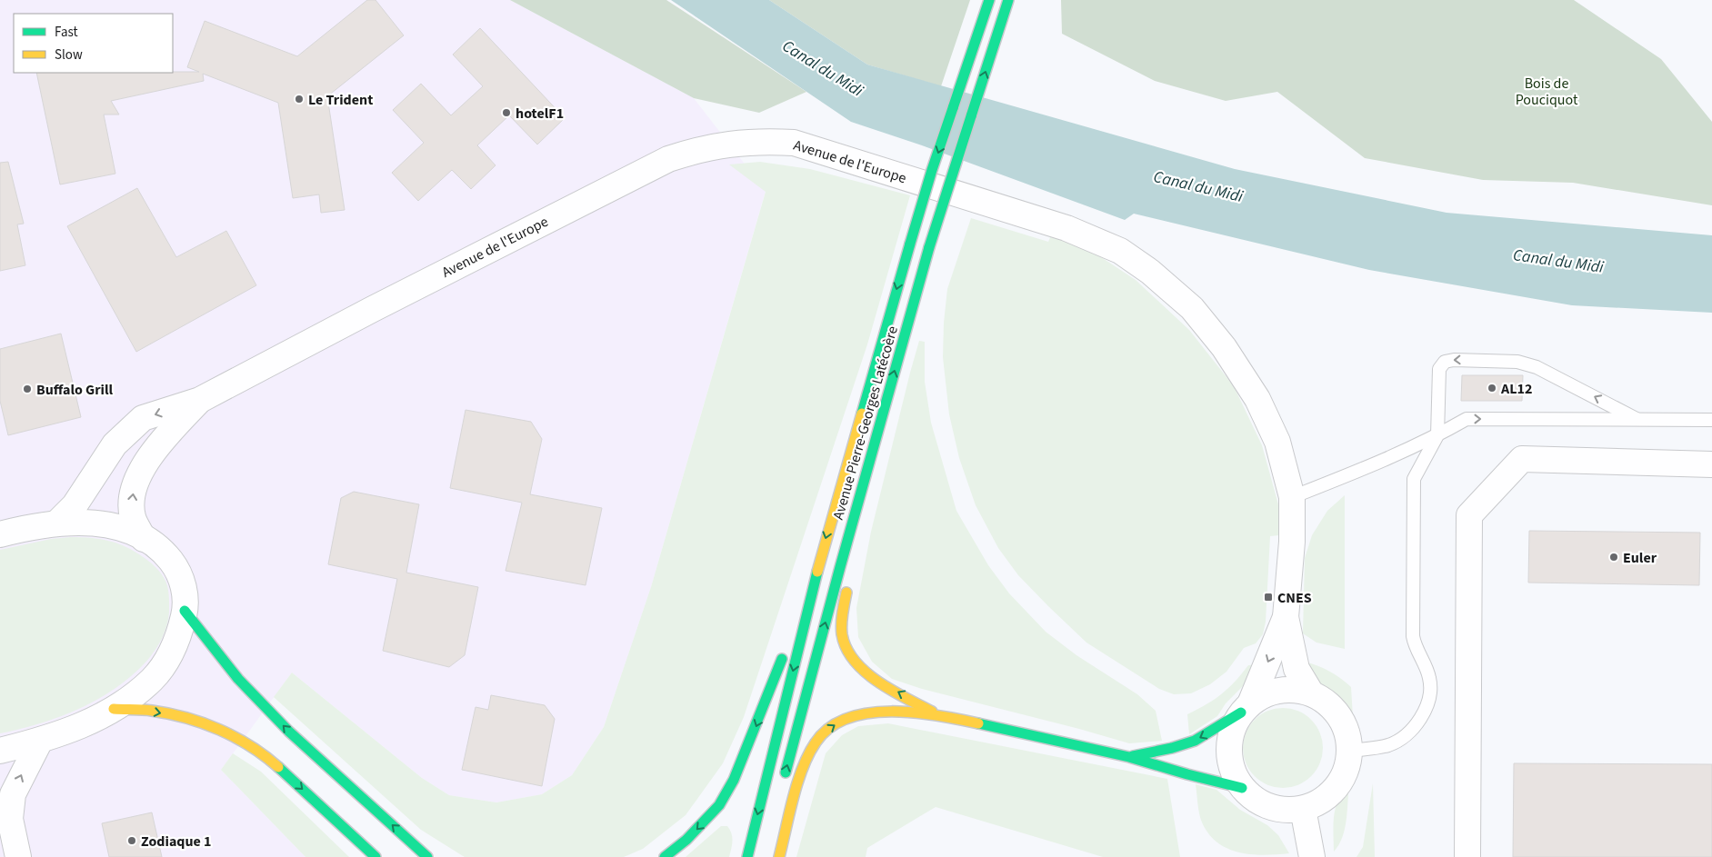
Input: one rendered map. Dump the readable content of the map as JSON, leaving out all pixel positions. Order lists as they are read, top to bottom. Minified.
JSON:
{"streets":{"main road":["Avenue Pierre-Georges Latécoère"],"street":["Avenue de l'Europe"]},"water":["Canal du Midi"],"parks":["Bois de Pouciquot"],"places":{"other":["Le Trident","hotelF1","AL12","Buffalo Grill","Euler","Zodiaque 1"],"transit":["CNES"]},"legend":["Fast","Slow"]}
